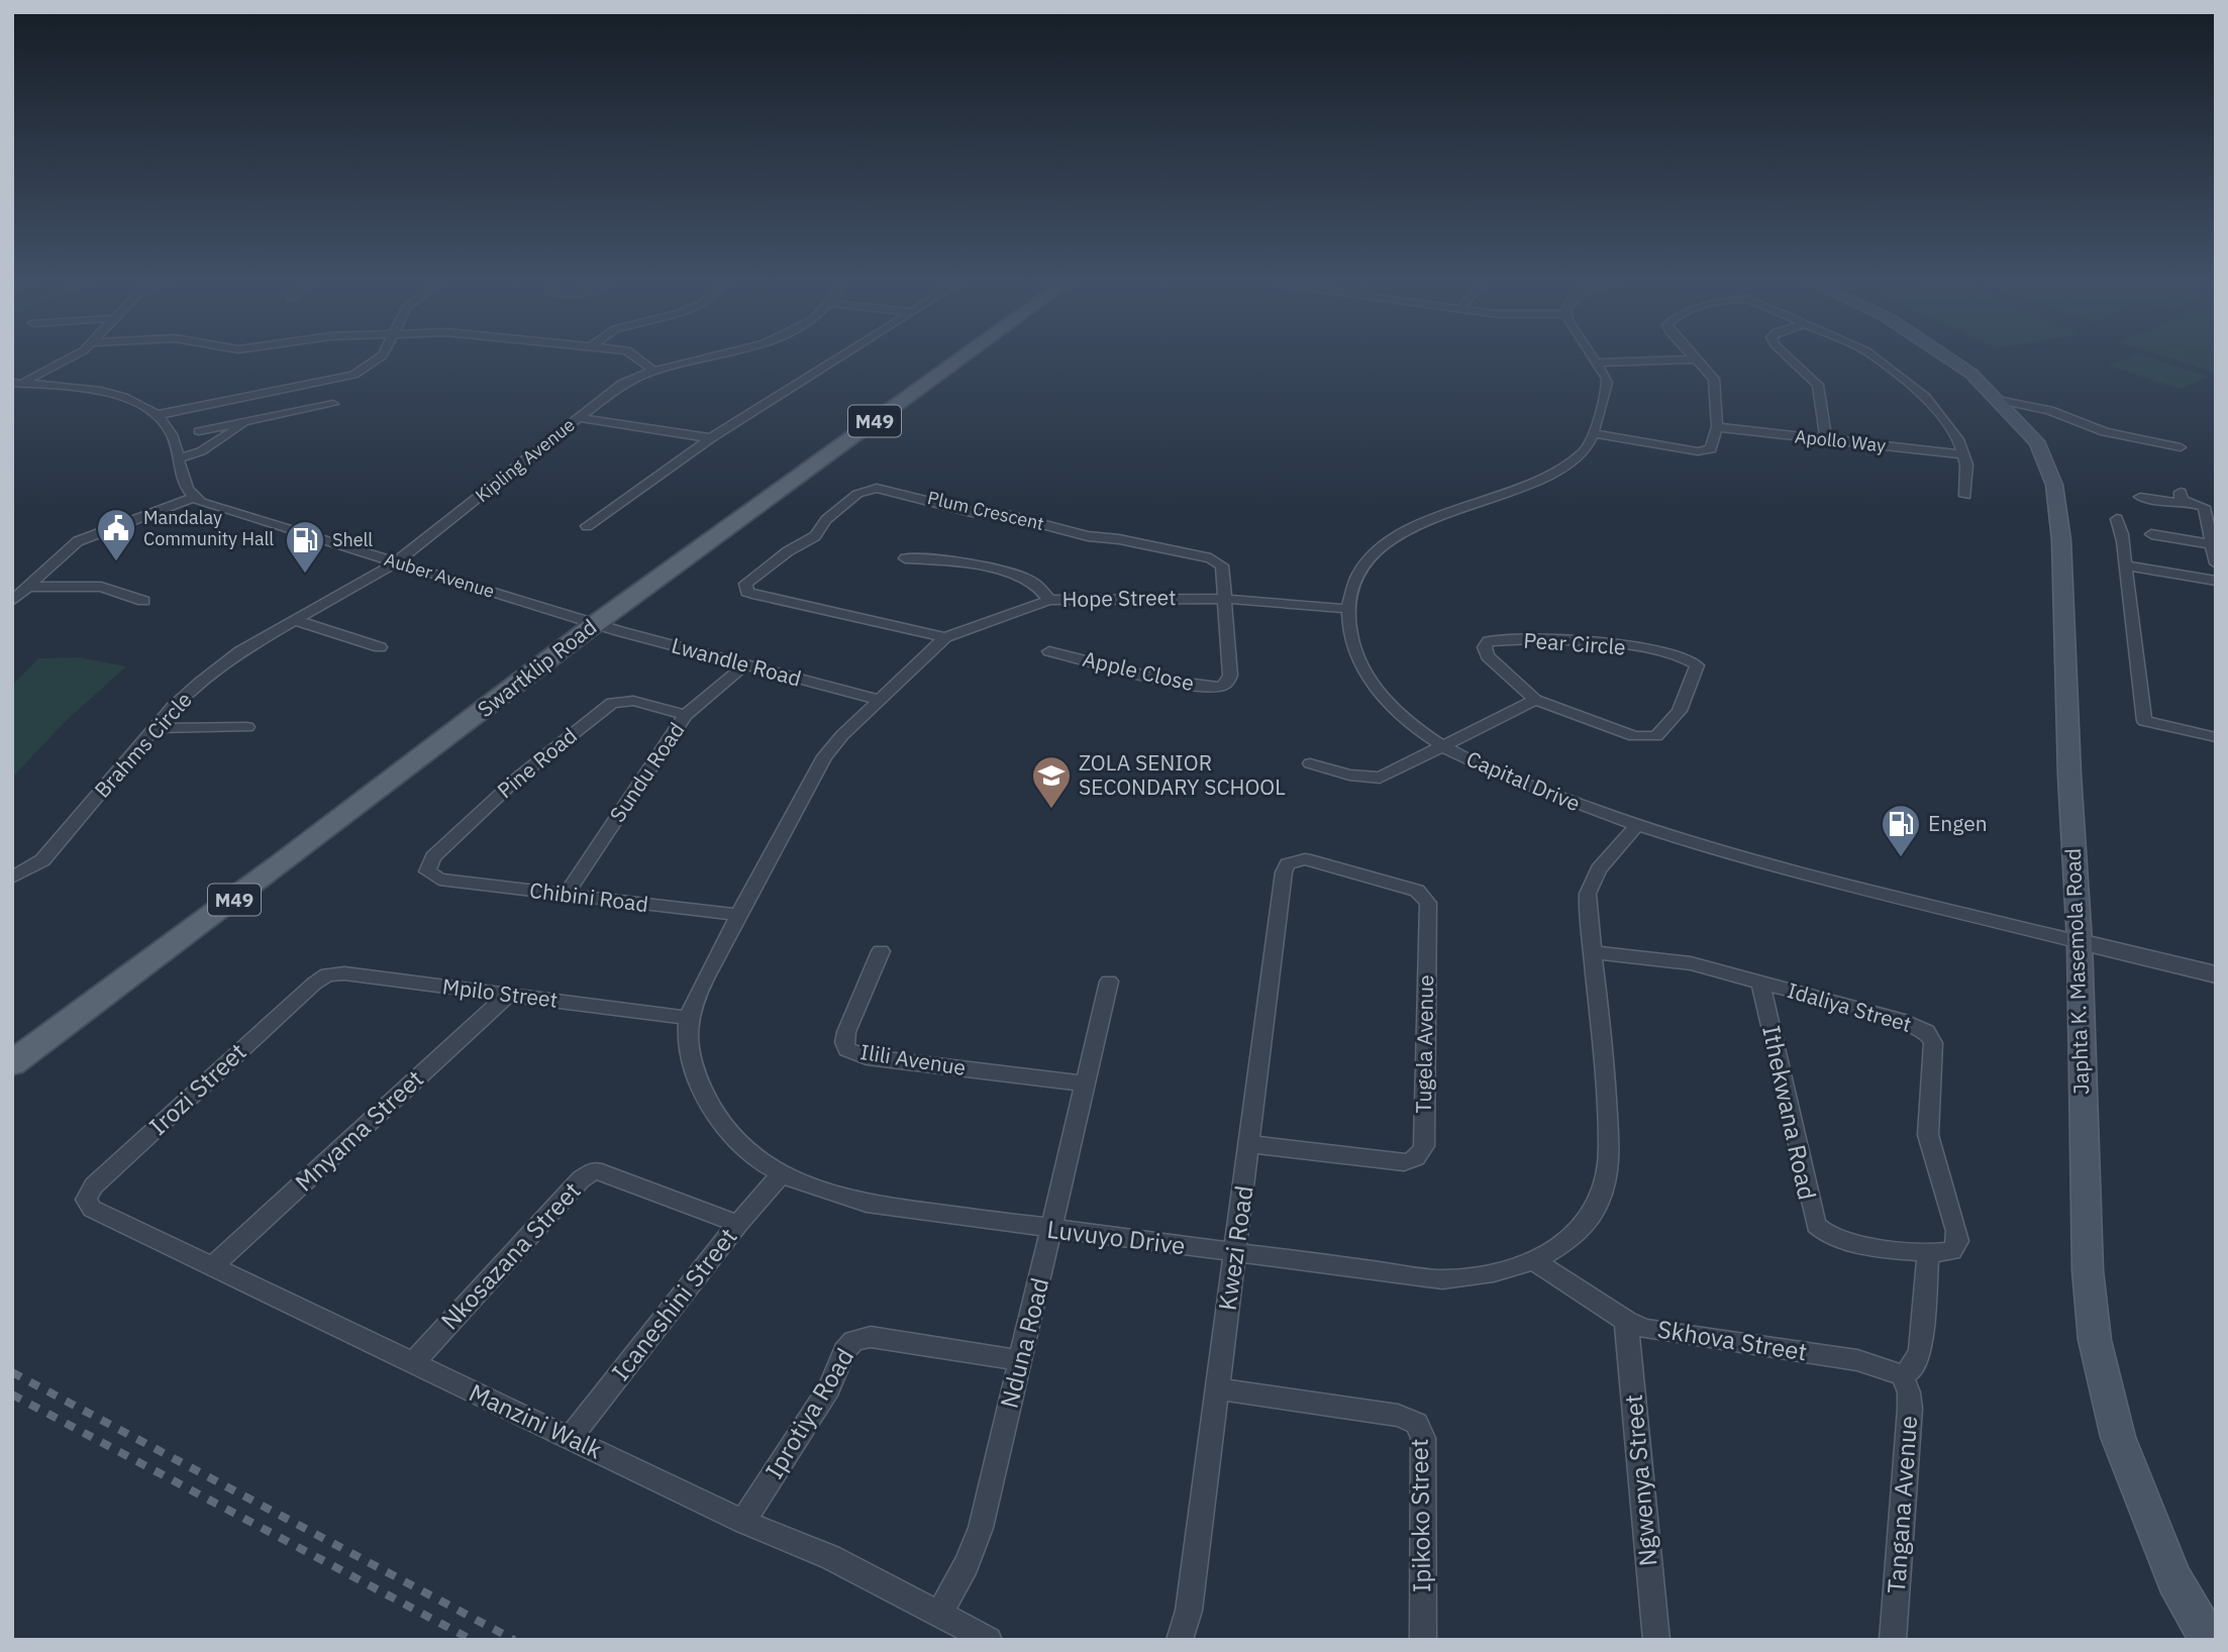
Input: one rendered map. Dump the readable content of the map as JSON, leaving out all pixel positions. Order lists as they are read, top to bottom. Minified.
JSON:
{"streets":{"main road":["M49","Swartklip Road","Japhta K. Masemola Road"],"street":["Apollo Way","Kipling Avenue","Plum Crescent","Auber Avenue","Hope Street","Pear Circle","Lwandle Road","Apple Close","Brahms Circle","Pine Road","Sundu Road","Capital Drive","Chibini Road","Mpilo Street","Idaliya Street","Tugela Avenue","Ilili Avenue","Irozi Street","Ithekwana Road","Mnyama Street","Luvuyo Drive","Kwezi Road","Nkosazana Street","Icaneshini Street","Skhova Street","Nduna Road","Iprotiya Road","Manzini Walk","Ngwenya Street","Tangana Avenue","Ipikoko Street"]},"crossings":[["Kipling Avenue","Auber Avenue"],["Kipling Avenue","Brahms Circle"],["Plum Crescent","Hope Street"],["Plum Crescent","Apple Close"],["Auber Avenue","Lwandle Road"],["Auber Avenue","Swartklip Road"],["Auber Avenue","Brahms Circle"],["Hope Street","Lwandle Road"],["Hope Street","Apple Close"],["Hope Street","Capital Drive"],["Hope Street","Luvuyo Drive"],["Lwandle Road","Swartklip Road"],["Lwandle Road","Sundu Road"],["Lwandle Road","Luvuyo Drive"],["Pine Road","Sundu Road"],["Pine Road","Chibini Road"],["Sundu Road","Chibini Road"],["Capital Drive","Japhta K. Masemola Road"],["Capital Drive","Luvuyo Drive"],["Chibini Road","Luvuyo Drive"],["Mpilo Street","Irozi Street"],["Mpilo Street","Mnyama Street"],["Mpilo Street","Luvuyo Drive"],["Idaliya Street","Ithekwana Road"],["Idaliya Street","Luvuyo Drive"],["Tugela Avenue","Kwezi Road"],["Ilili Avenue","Nduna Road"],["Irozi Street","Manzini Walk"],["Mnyama Street","Manzini Walk"],["Luvuyo Drive","Kwezi Road"],["Luvuyo Drive","Icaneshini Street"],["Luvuyo Drive","Skhova Street"],["Luvuyo Drive","Nduna Road"],["Kwezi Road","Ipikoko Street"],["Nkosazana Street","Icaneshini Street"],["Nkosazana Street","Manzini Walk"],["Icaneshini Street","Manzini Walk"],["Skhova Street","Ngwenya Street"],["Skhova Street","Tangana Avenue"],["Nduna Road","Iprotiya Road"],["Nduna Road","Manzini Walk"],["Iprotiya Road","Manzini Walk"]],"places":{"public building":["Mandalay Community Hall"],"fuel station":["Shell","Engen"],"school or university":["ZOLA SENIOR SECONDARY SCHOOL"]}}
